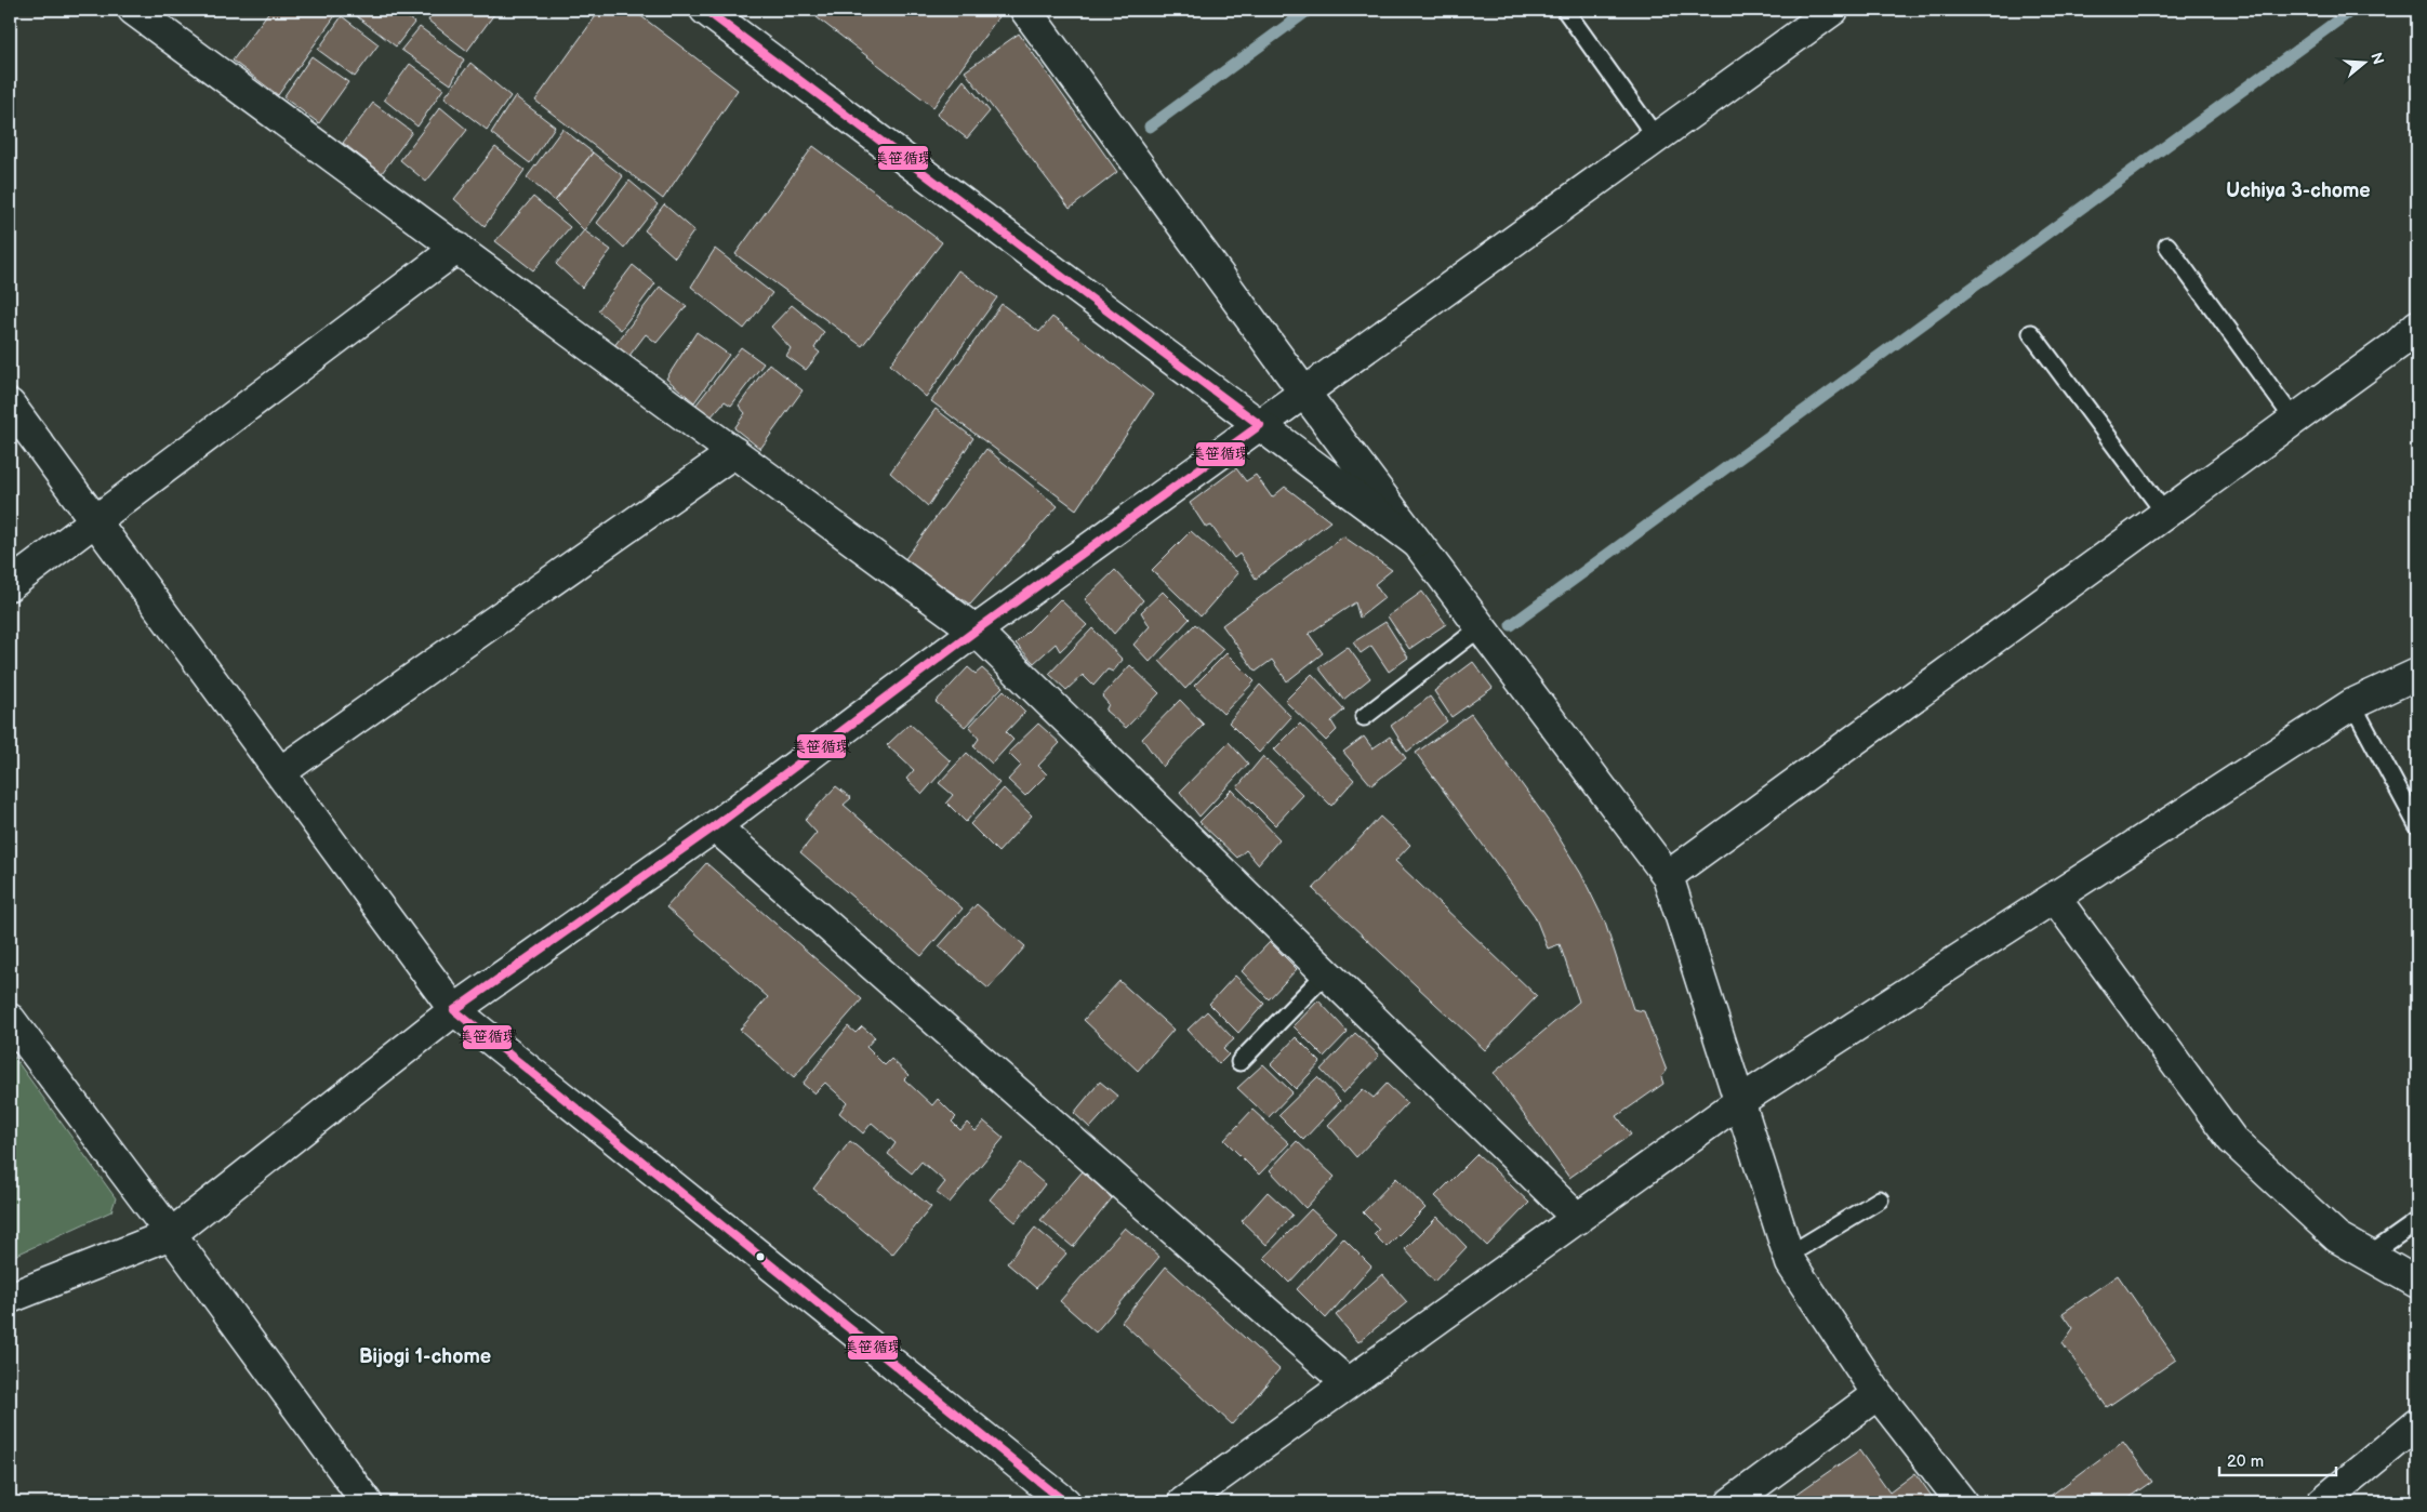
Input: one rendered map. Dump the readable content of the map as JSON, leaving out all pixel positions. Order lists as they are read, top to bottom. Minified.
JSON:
{"districts":["Uchiya 3-chome","Bijogi 1-chome"],"lines":["transit line 美笹循環"],"scale_bar":"20 m","north":"right"}
